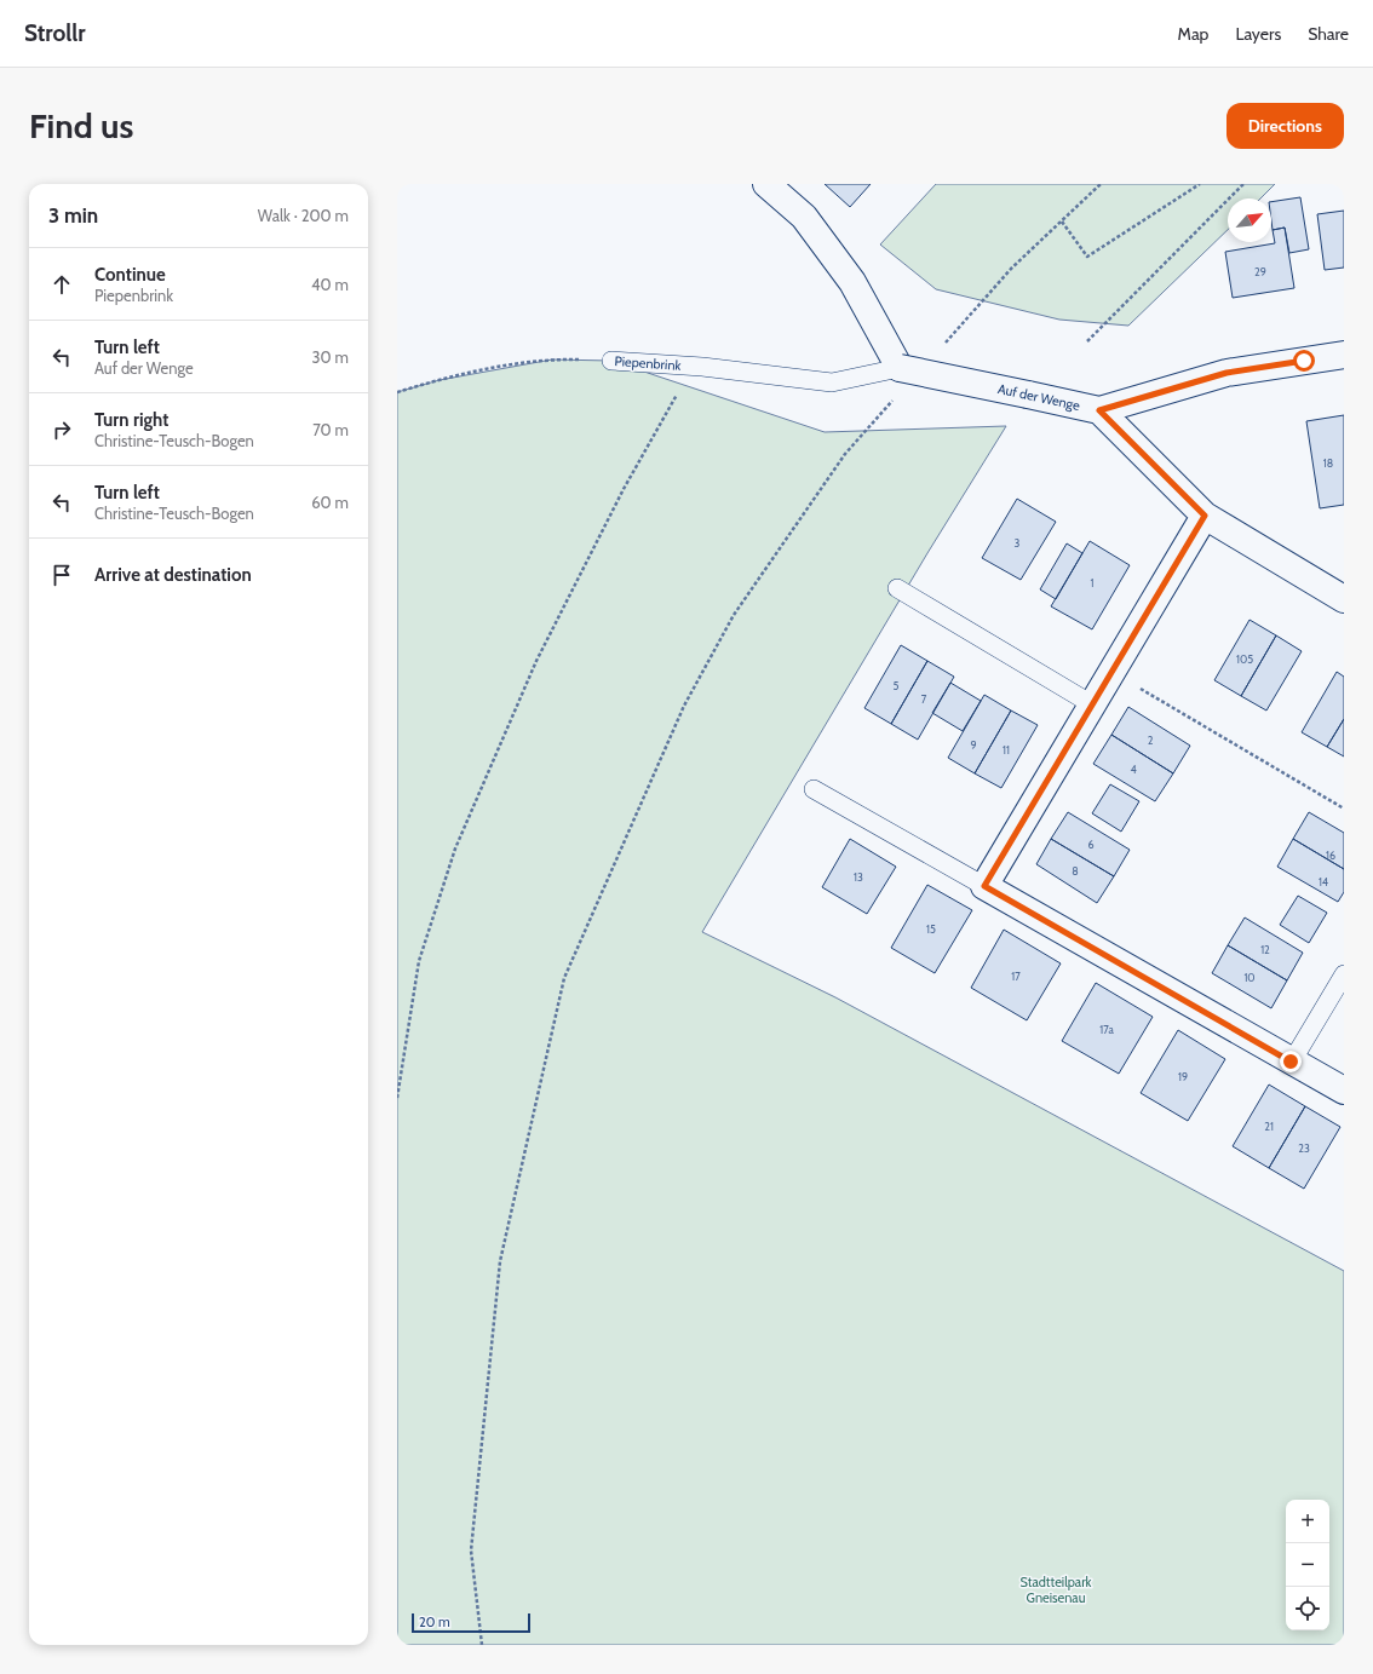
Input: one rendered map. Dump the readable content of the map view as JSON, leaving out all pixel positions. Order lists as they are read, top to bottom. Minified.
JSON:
{"streets":{"street":["Auf der Wenge"],"lane":["Piepenbrink"]},"crossings":[["Piepenbrink","Auf der Wenge"]],"parks":["Stadtteilpark Gneisenau"],"house_numbers":["29","18","3","1","105","5","7","2","9","11","4","6","16","8","13","14","15","12","17","10","17a","19","21","23"],"scale_bar":"20 m","north":"top right","page":{"header":"Strollr","nav":["Map","Layers","Share"],"buttons":"Directions","title":"Find us","heading":["3 min","Walk · 200 m"],"list":[["Continue","Piepenbrink","40 m"],["Turn left","Auf der Wenge","30 m"],["Turn right","Christine-Teusch-Bogen","70 m"],["Turn left","Christine-Teusch-Bogen","60 m"],"Arrive at destination"],"map_buttons":["+","−"],"scale":"20 m"}}
